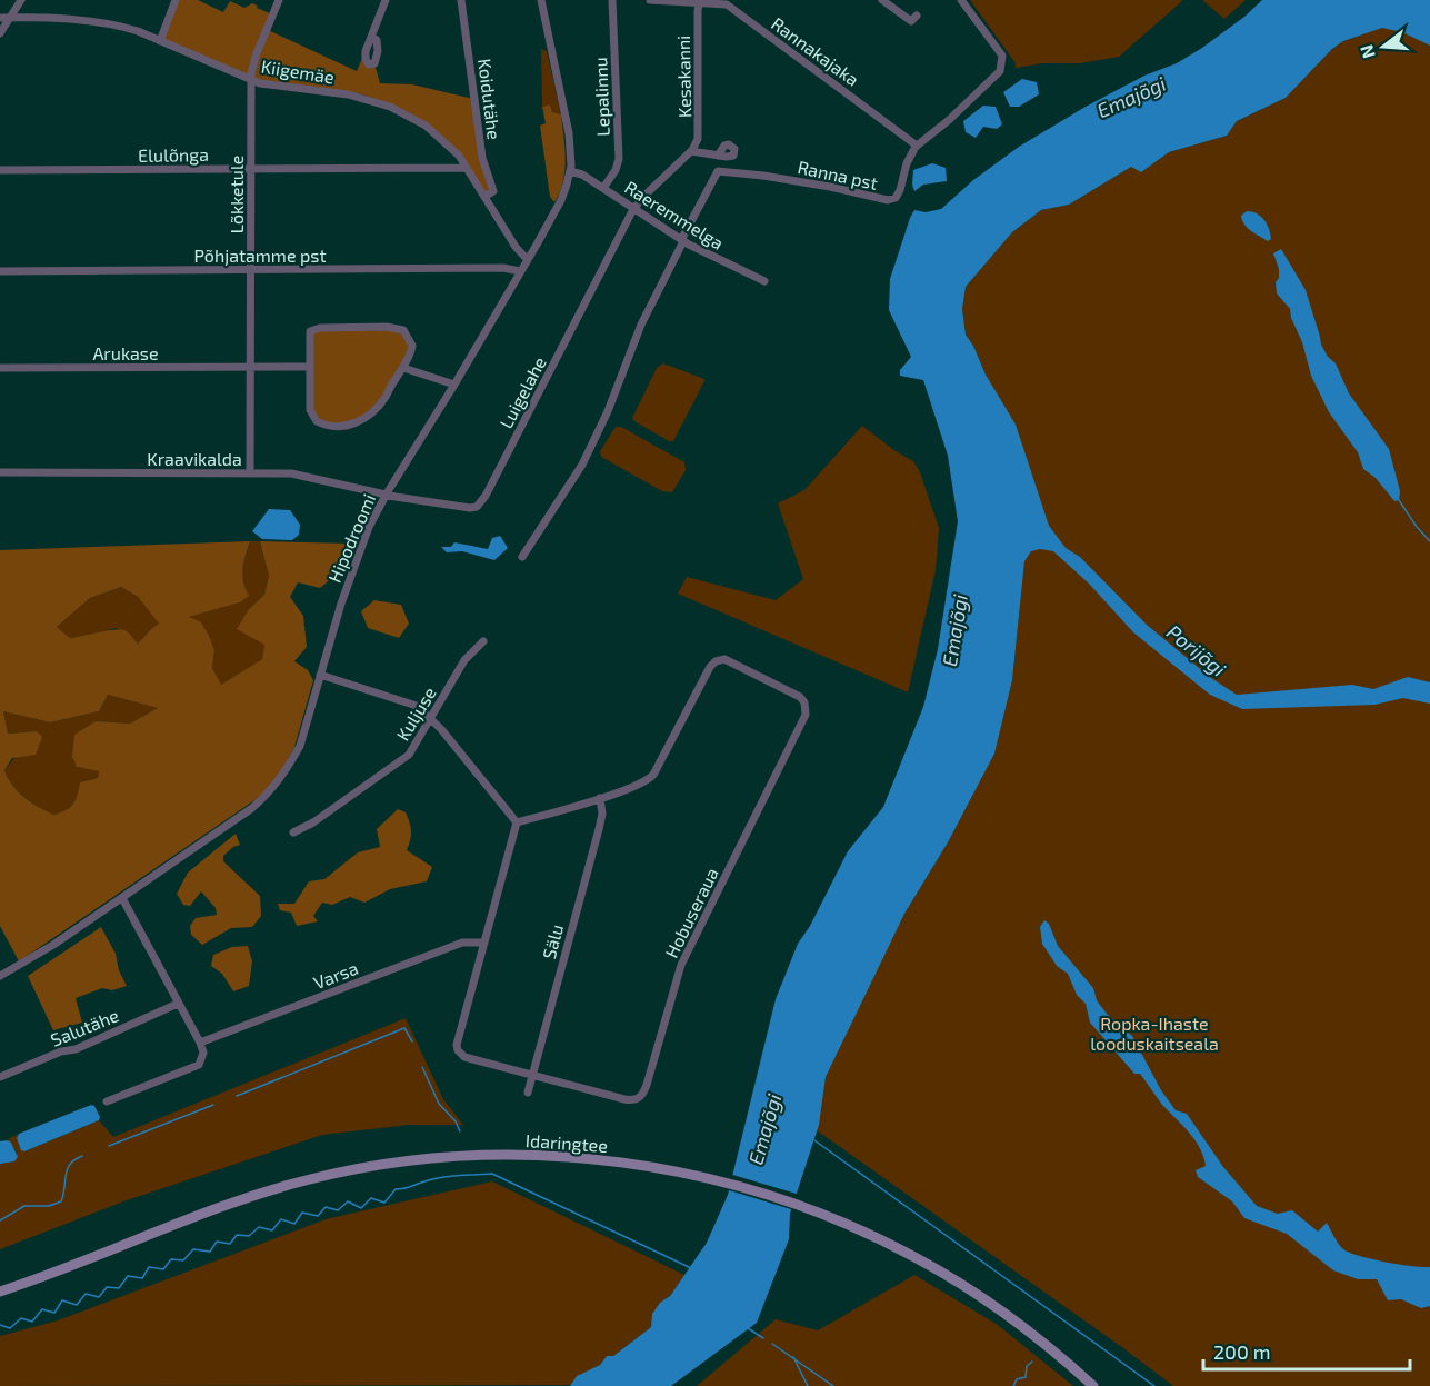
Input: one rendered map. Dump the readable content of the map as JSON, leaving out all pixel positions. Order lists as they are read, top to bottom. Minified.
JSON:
{"streets":{"main road":["Idaringtee"],"street":["Rannakajaka","Kiigemäe","Kesakanni","Lepalinnu","Koidutähe","Elulõnga","Ranna pst","Lõkketule","Raeremmelga","Põhjatamme pst","Arukase","Luigelahe","Kraavikalda","Hipodroomi","Kuljuse","Hobuseraua","Sälu","Varsa","Salutähe"]},"crossings":[["Rannakajaka","Kesakanni"],["Rannakajaka","Ranna pst"],["Kiigemäe","Koidutähe"],["Kiigemäe","Elulõnga"],["Kiigemäe","Lõkketule"],["Kiigemäe","Hipodroomi"],["Lepalinnu","Raeremmelga"],["Elulõnga","Lõkketule"],["Ranna pst","Raeremmelga"],["Lõkketule","Põhjatamme pst"],["Lõkketule","Arukase"],["Lõkketule","Kraavikalda"],["Raeremmelga","Luigelahe"],["Raeremmelga","Hipodroomi"],["Põhjatamme pst","Hipodroomi"],["Luigelahe","Kraavikalda"],["Luigelahe","Hipodroomi"],["Kraavikalda","Hipodroomi"],["Hobuseraua","Sälu"],["Hobuseraua","Varsa"]],"water":["Emajõgi","Porijõgi"],"parks":["Ropka-Ihaste looduskaitseala"],"scale_bar":"200 m","north":"left"}
